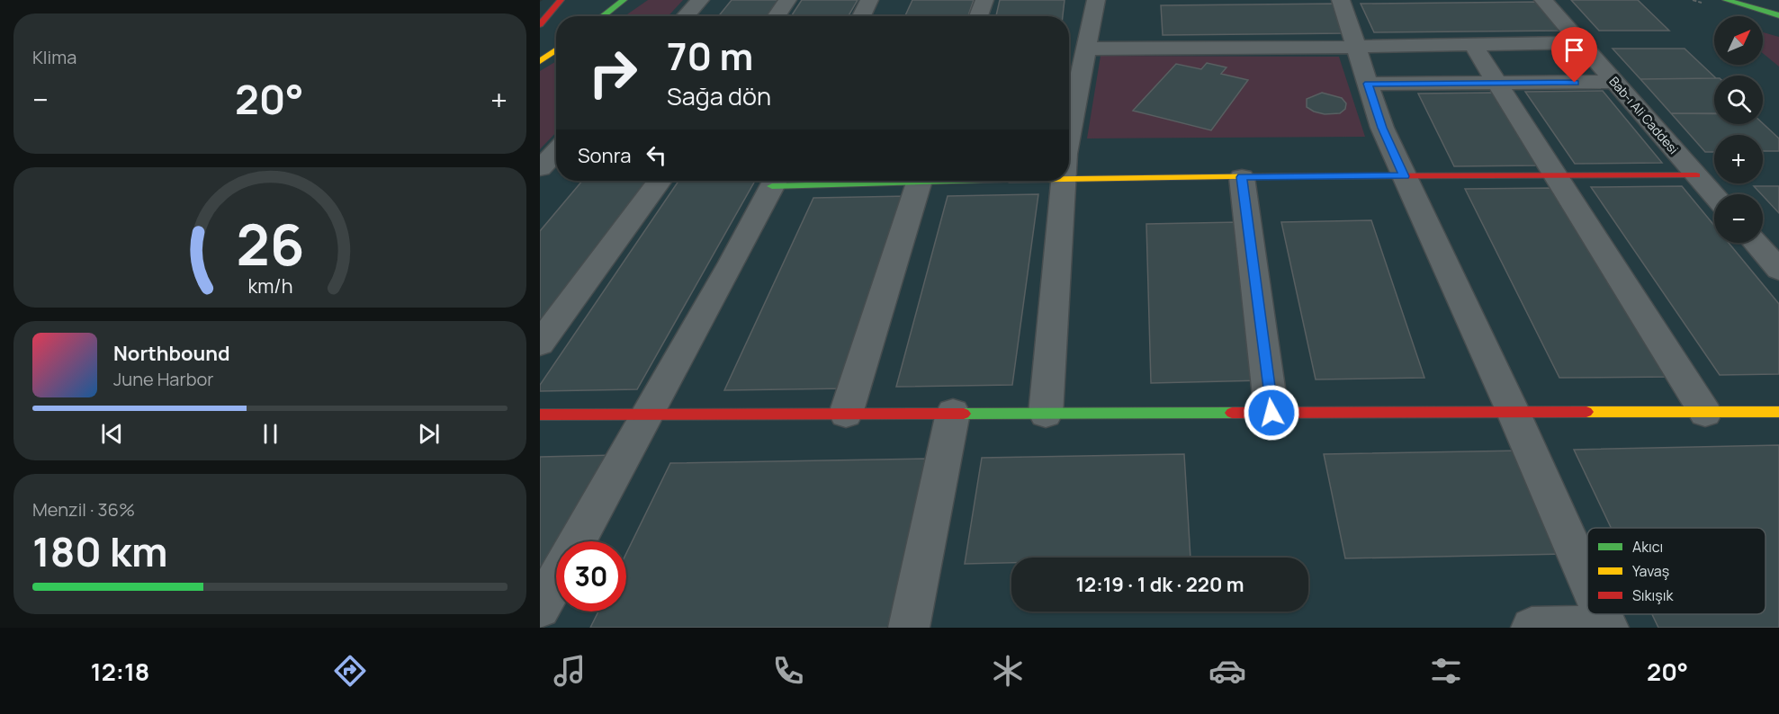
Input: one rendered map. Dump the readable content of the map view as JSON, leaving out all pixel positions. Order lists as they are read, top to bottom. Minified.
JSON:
{"streets":{"street":["Bab-ı Ali Caddesi"]},"legend":["Akıcı","Yavaş","Sıkışık"],"north":"top right","page":{"tile":["Klima",["Menzil · 36%","180 km"]],"map_buttons":["+","−"],"turn":["70 m","Sağa dön"],"heat":["−","20°","+"],"then":"Sonra","song":["Northbound","June Harbor"],"limit":"30","trip":"12:19 · 1 dk · 220 m","tabs":["12:18","20°"],"gauge":["26","km/h"]}}
